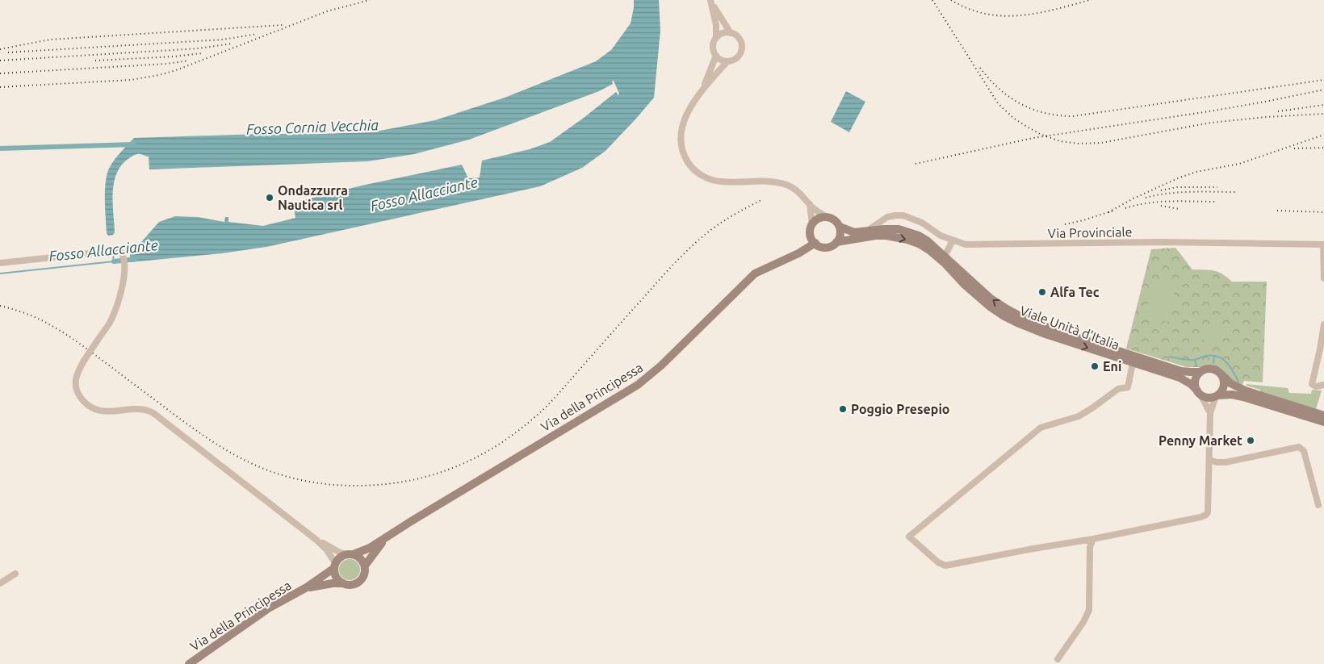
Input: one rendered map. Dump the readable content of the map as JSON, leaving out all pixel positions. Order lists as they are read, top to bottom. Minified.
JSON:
{"streets":{"main road":["Viale Unità d'Italia","Via della Principessa"],"street":["Via Provinciale"]},"crossings":[["Via Provinciale","Viale Unità d'Italia"],["Viale Unità d'Italia","Via della Principessa"]],"water":["Fosso Cornia Vecchia","Fosso Allacciante"],"places":["Ondazzurra Nautica srl","Alfa Tec","Eni","Poggio Presepio","Penny Market"]}
